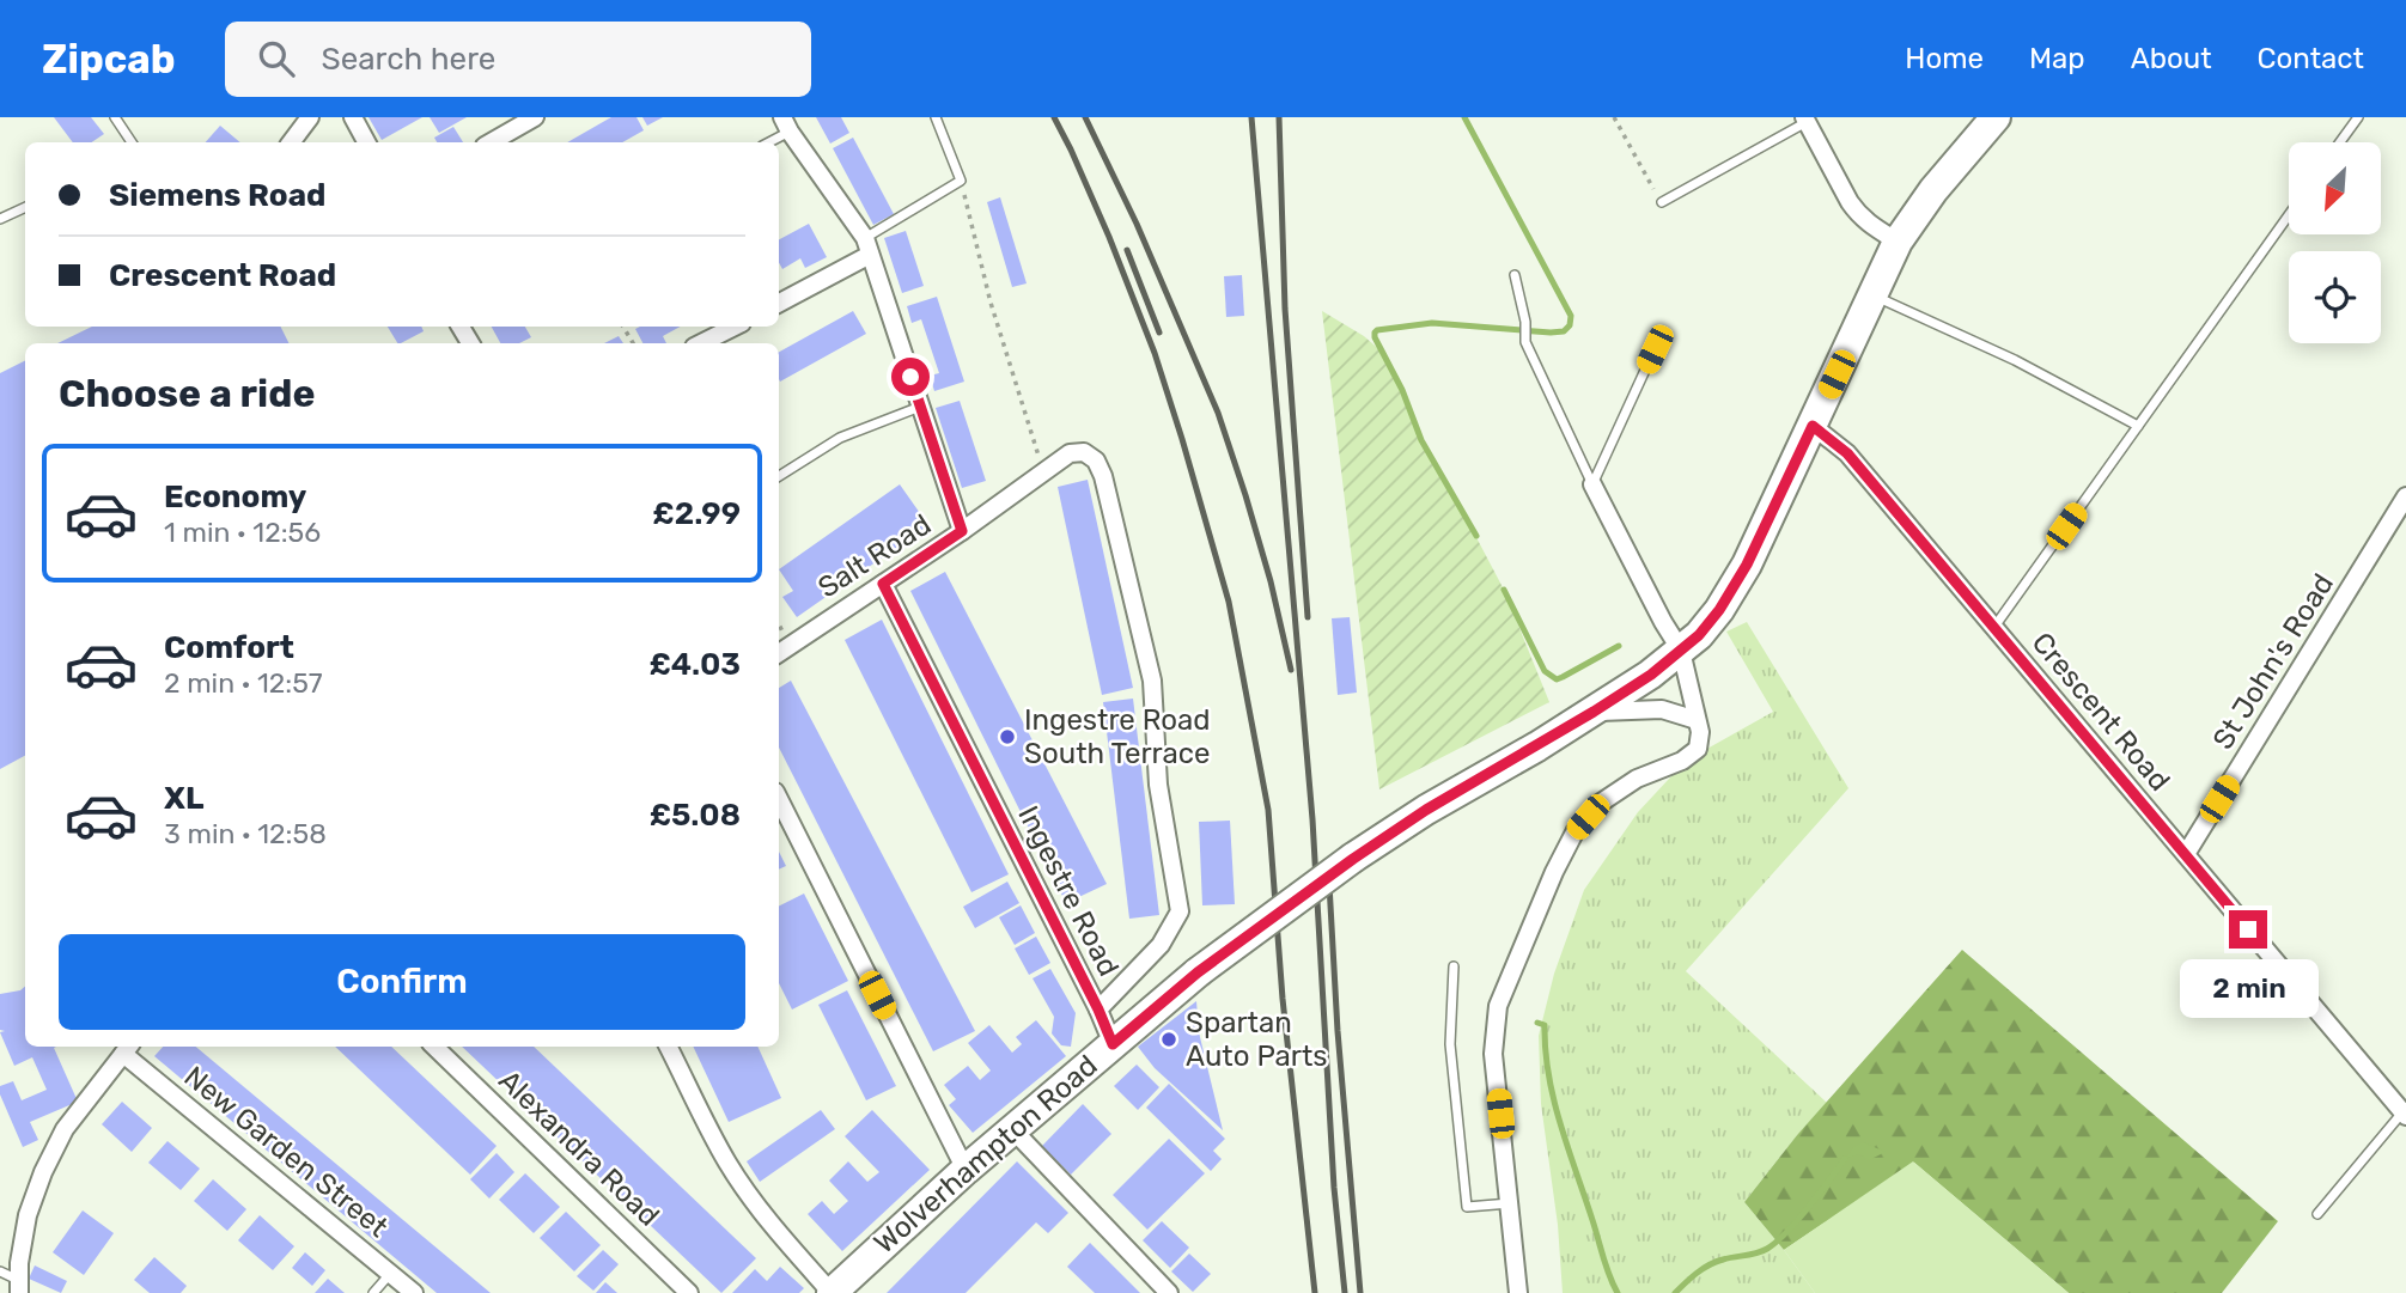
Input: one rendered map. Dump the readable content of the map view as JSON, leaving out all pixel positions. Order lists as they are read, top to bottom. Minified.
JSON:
{"streets":{"highway":["Wolverhampton Road"],"street":["Salt Road","St John's Road","Crescent Road","Ingestre Road","Alexandra Road","New Garden Street"]},"crossings":[["Salt Road","Ingestre Road"],["St John's Road","Crescent Road"],["Crescent Road","Wolverhampton Road"],["Ingestre Road","Wolverhampton Road"]],"places":["Ingestre Road South Terrace","Spartan Auto Parts"],"north":"bottom left","page":{"header":"Zipcab","search":"Search here","nav":["Home","Map","About","Contact"],"banner":["Siemens Road","Crescent Road"],"heading":"Choose a ride","list":[{"name":"Economy","note":"1 min · 12:56","value":"£2.99"},{"name":"Comfort","note":"2 min · 12:57","value":"£4.03"},{"name":"XL","note":"3 min · 12:58","value":"£5.08"}],"buttons":"Confirm","bubble":"2 min"}}
